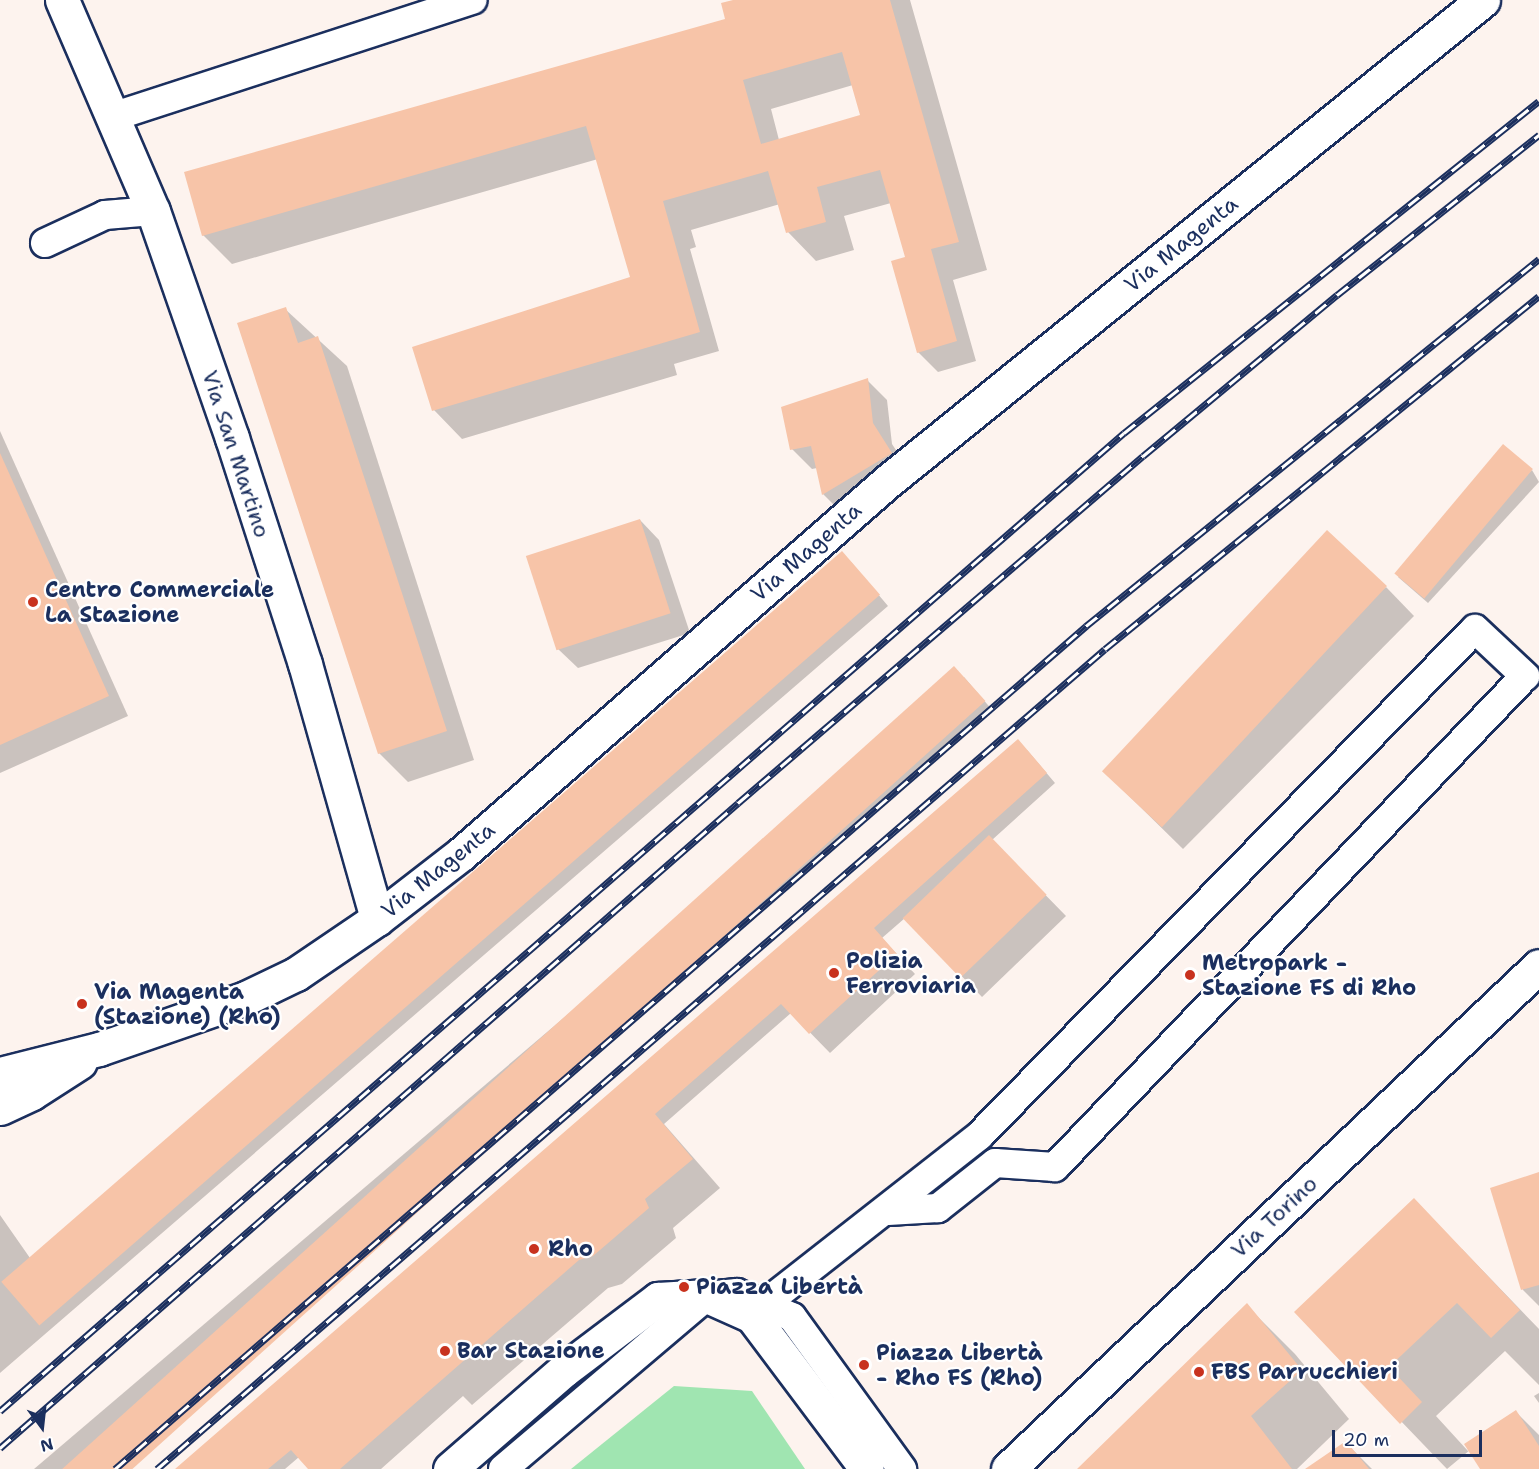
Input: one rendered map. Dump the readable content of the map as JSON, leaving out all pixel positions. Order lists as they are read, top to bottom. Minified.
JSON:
{"streets":{"street":["Via Magenta","Via San Martino","Via Torino"]},"crossings":[["Via Magenta","Via San Martino"]],"places":["Centro Commerciale La Stazione","Polizia Ferroviaria","Metropark - Stazione FS di Rho","Via Magenta (Stazione) (Rho)","Rho","Piazza Libertà","Bar Stazione","Piazza Libertà - Rho FS (Rho)","FBS Parrucchieri"],"scale_bar":"20 m","north":"bottom"}
